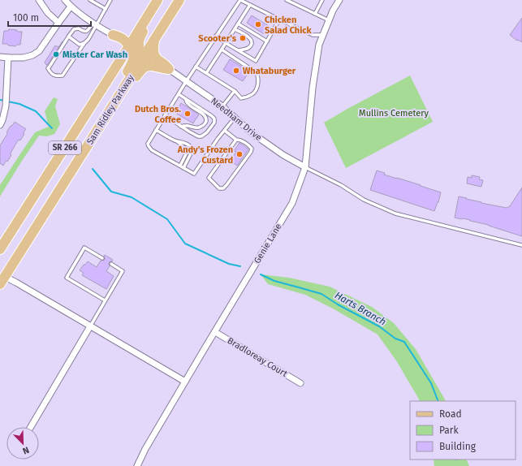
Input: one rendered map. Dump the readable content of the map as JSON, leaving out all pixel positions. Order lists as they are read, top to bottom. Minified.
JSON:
{"streets":{"main road":["Sam Ridley Parkway","SR 266"],"street":["Needham Drive","Genie Lane","Bradloreay Court"]},"crossings":[["Needham Drive","Genie Lane"],["Genie Lane","Bradloreay Court"]],"water":["Harts Branch"],"parks":["Mullins Cemetery"],"places":["Chicken Salad Chick","Scooter's","Mister Car Wash","Whataburger","Dutch Bros. Coffee","Andy's Frozen Custard"],"legend":["Road","Park","Building"],"scale_bar":"100 m","north":"bottom right"}
